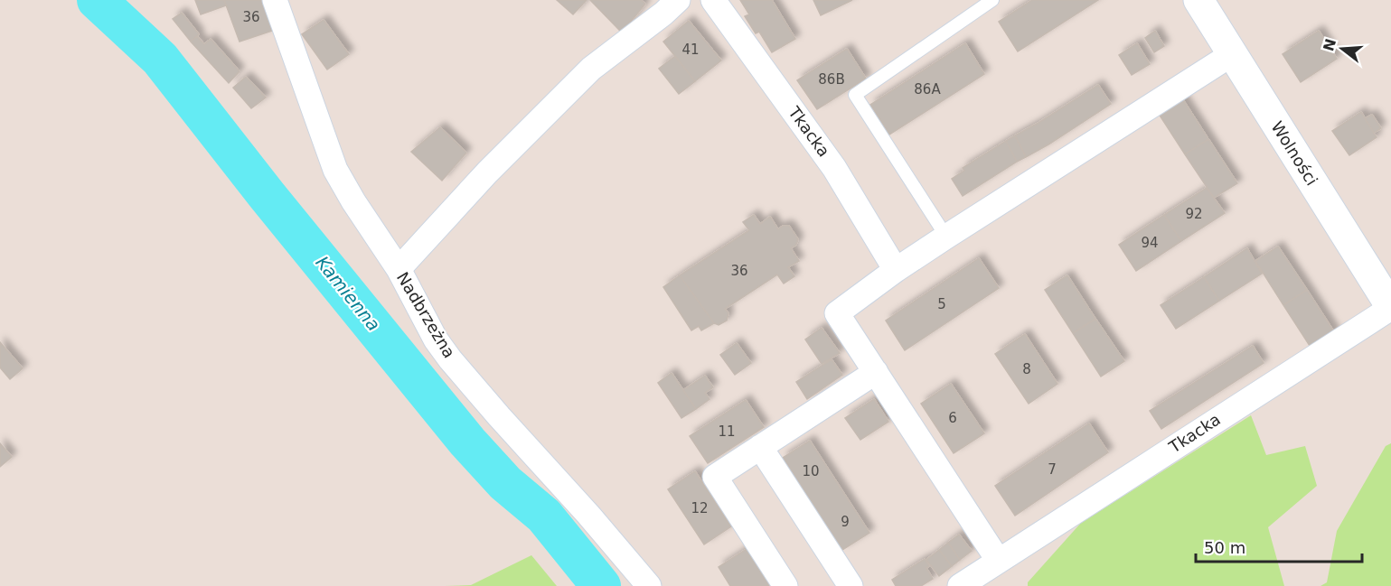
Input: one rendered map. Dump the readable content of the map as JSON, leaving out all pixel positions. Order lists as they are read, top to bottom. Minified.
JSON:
{"streets":{"street":["Tkacka","Wolności","Nadbrzeżna"]},"crossings":[["Tkacka","Wolności"]],"water":["Kamienna"],"house_numbers":["36","41","86B","86A","92","94","36","5","8","6","11","7","10","12","9"],"scale_bar":"50 m","north":"left"}
